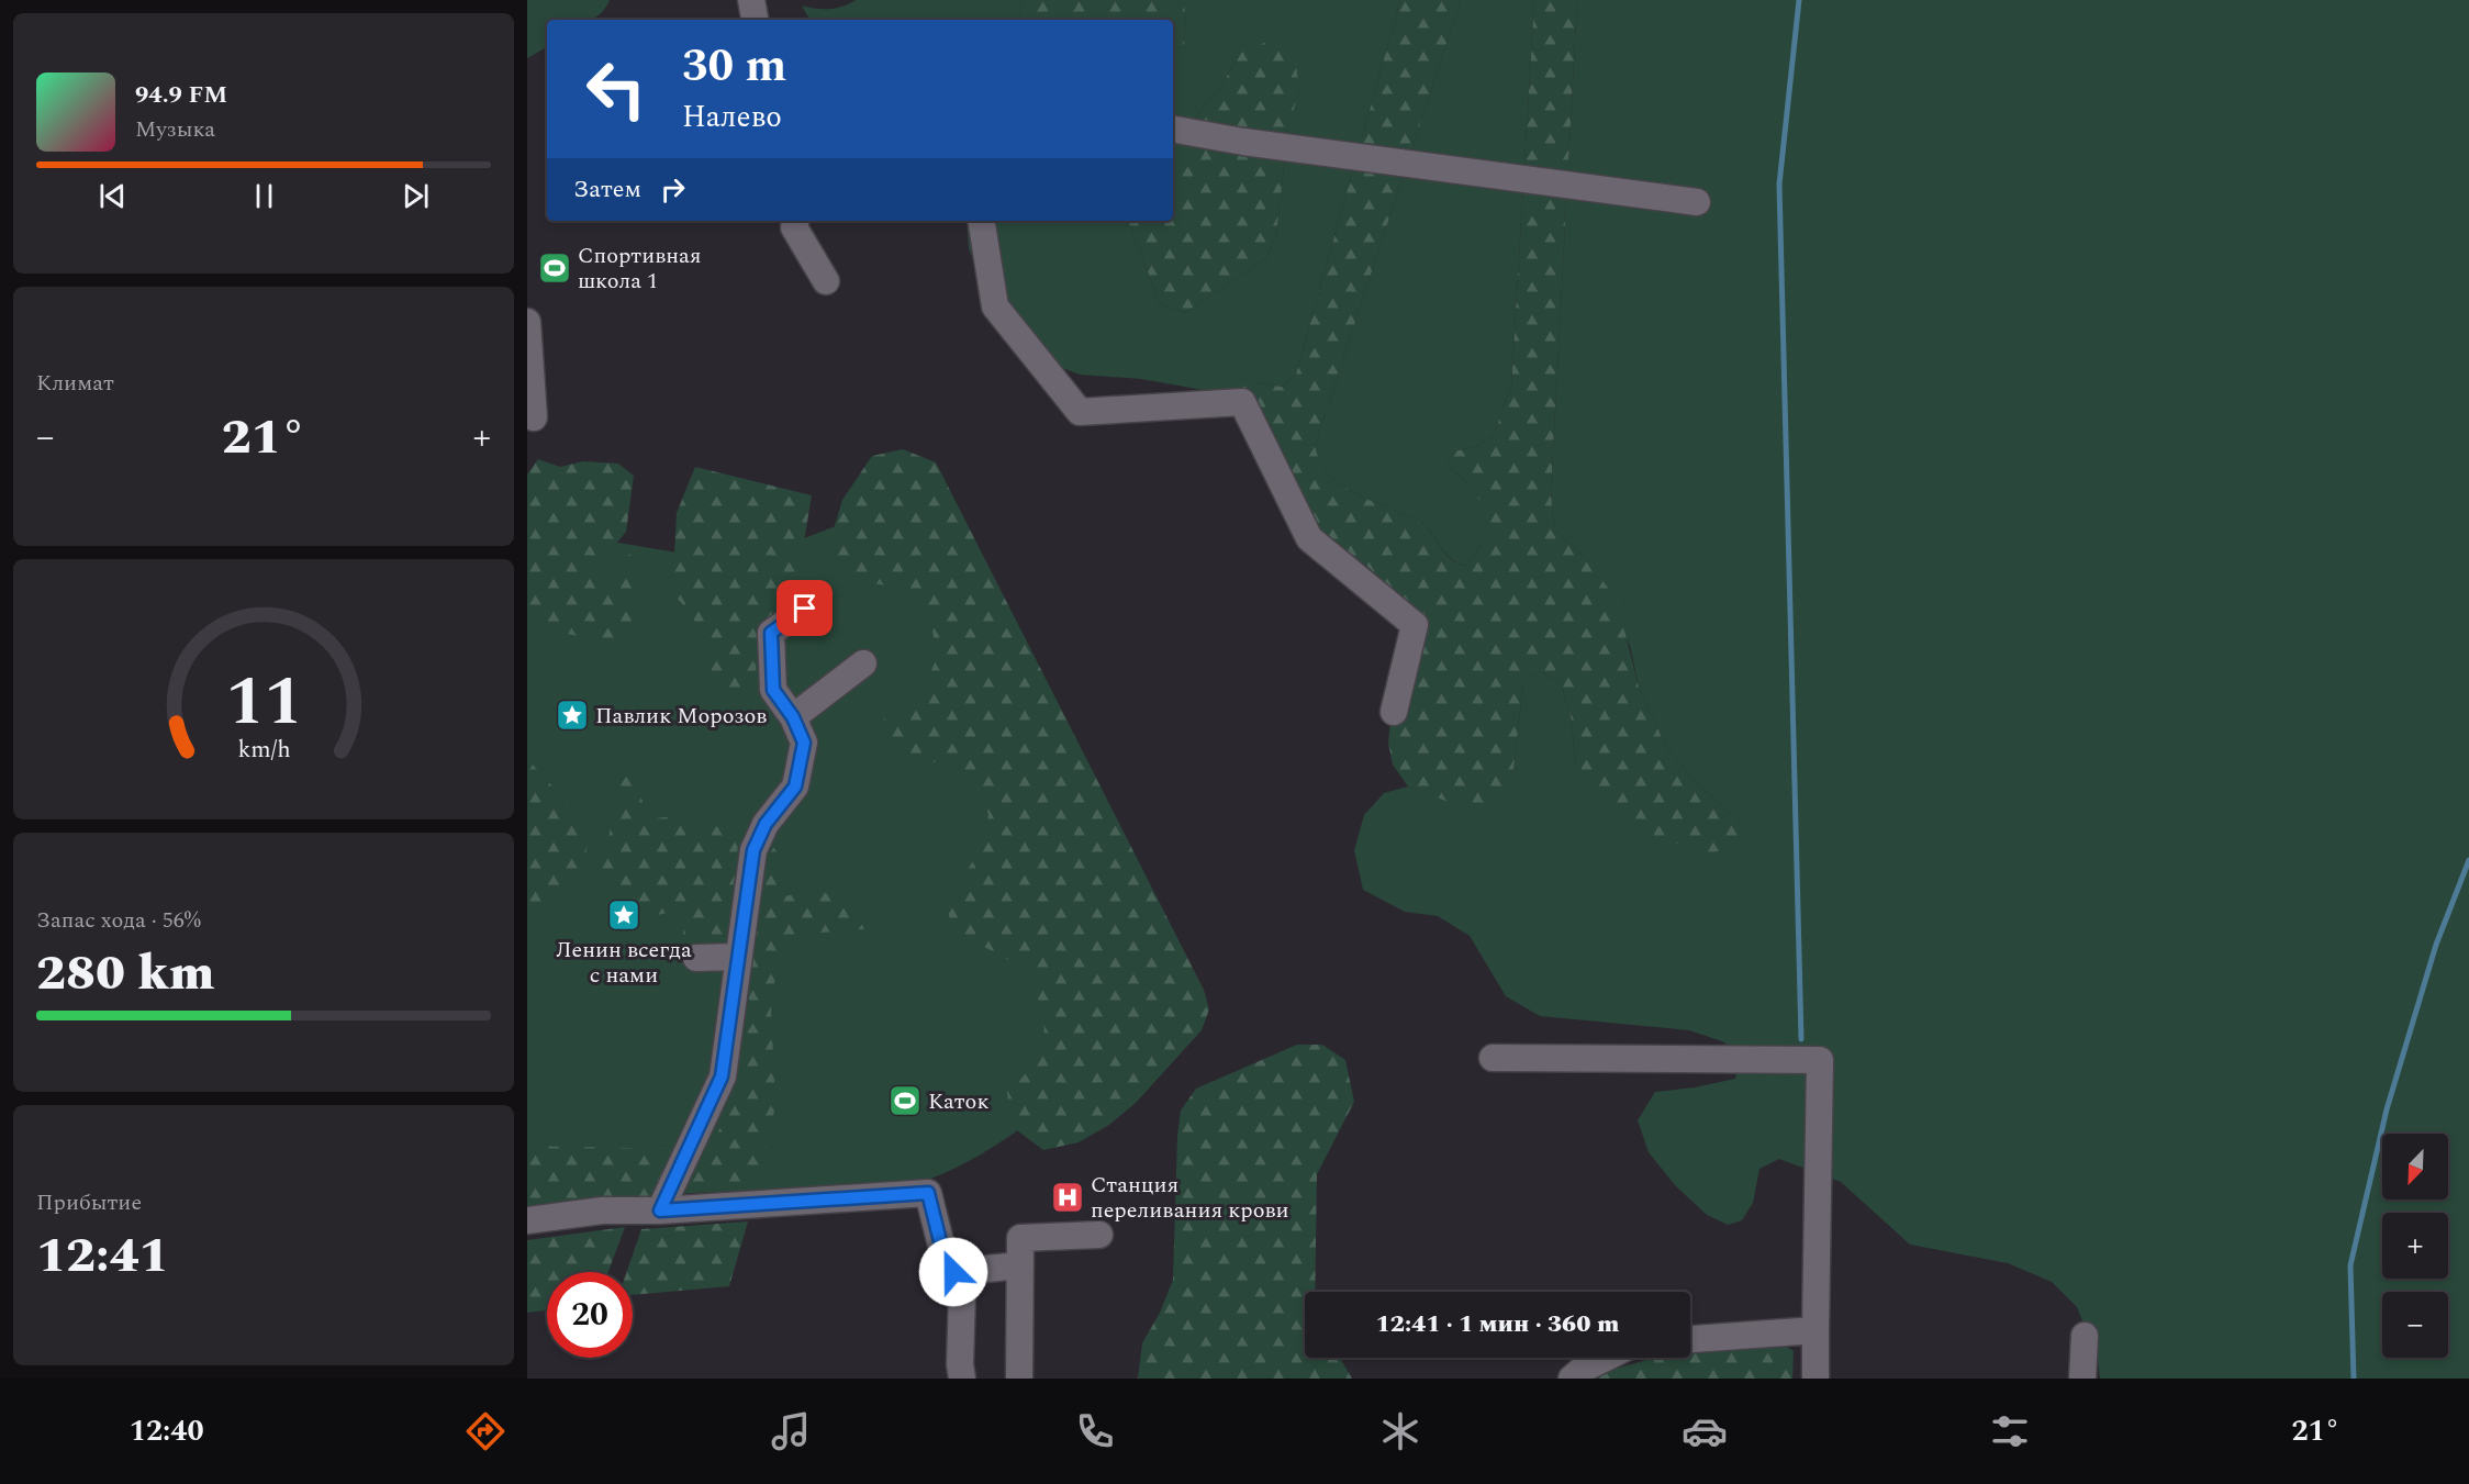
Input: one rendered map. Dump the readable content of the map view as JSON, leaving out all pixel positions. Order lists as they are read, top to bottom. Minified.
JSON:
{"places":{"sports":["Спортивная школа 1","Каток"],"place":["Павлик Морозов","Ленин всегда с нами"],"hospital":["Станция переливания крови"]},"north":"bottom left","page":{"turn":["30 m","Налево"],"song":["94.9 FM","Музыка"],"then":"Затем","tile":["Климат",["Запас хода · 56%","280 km"],["Прибытие","12:41"]],"heat":["−","21°","+"],"map_buttons":["+","−"],"limit":"20","trip":"12:41 · 1 мин · 360 m","tabs":["12:40","21°"],"gauge":["11","km/h"]}}
